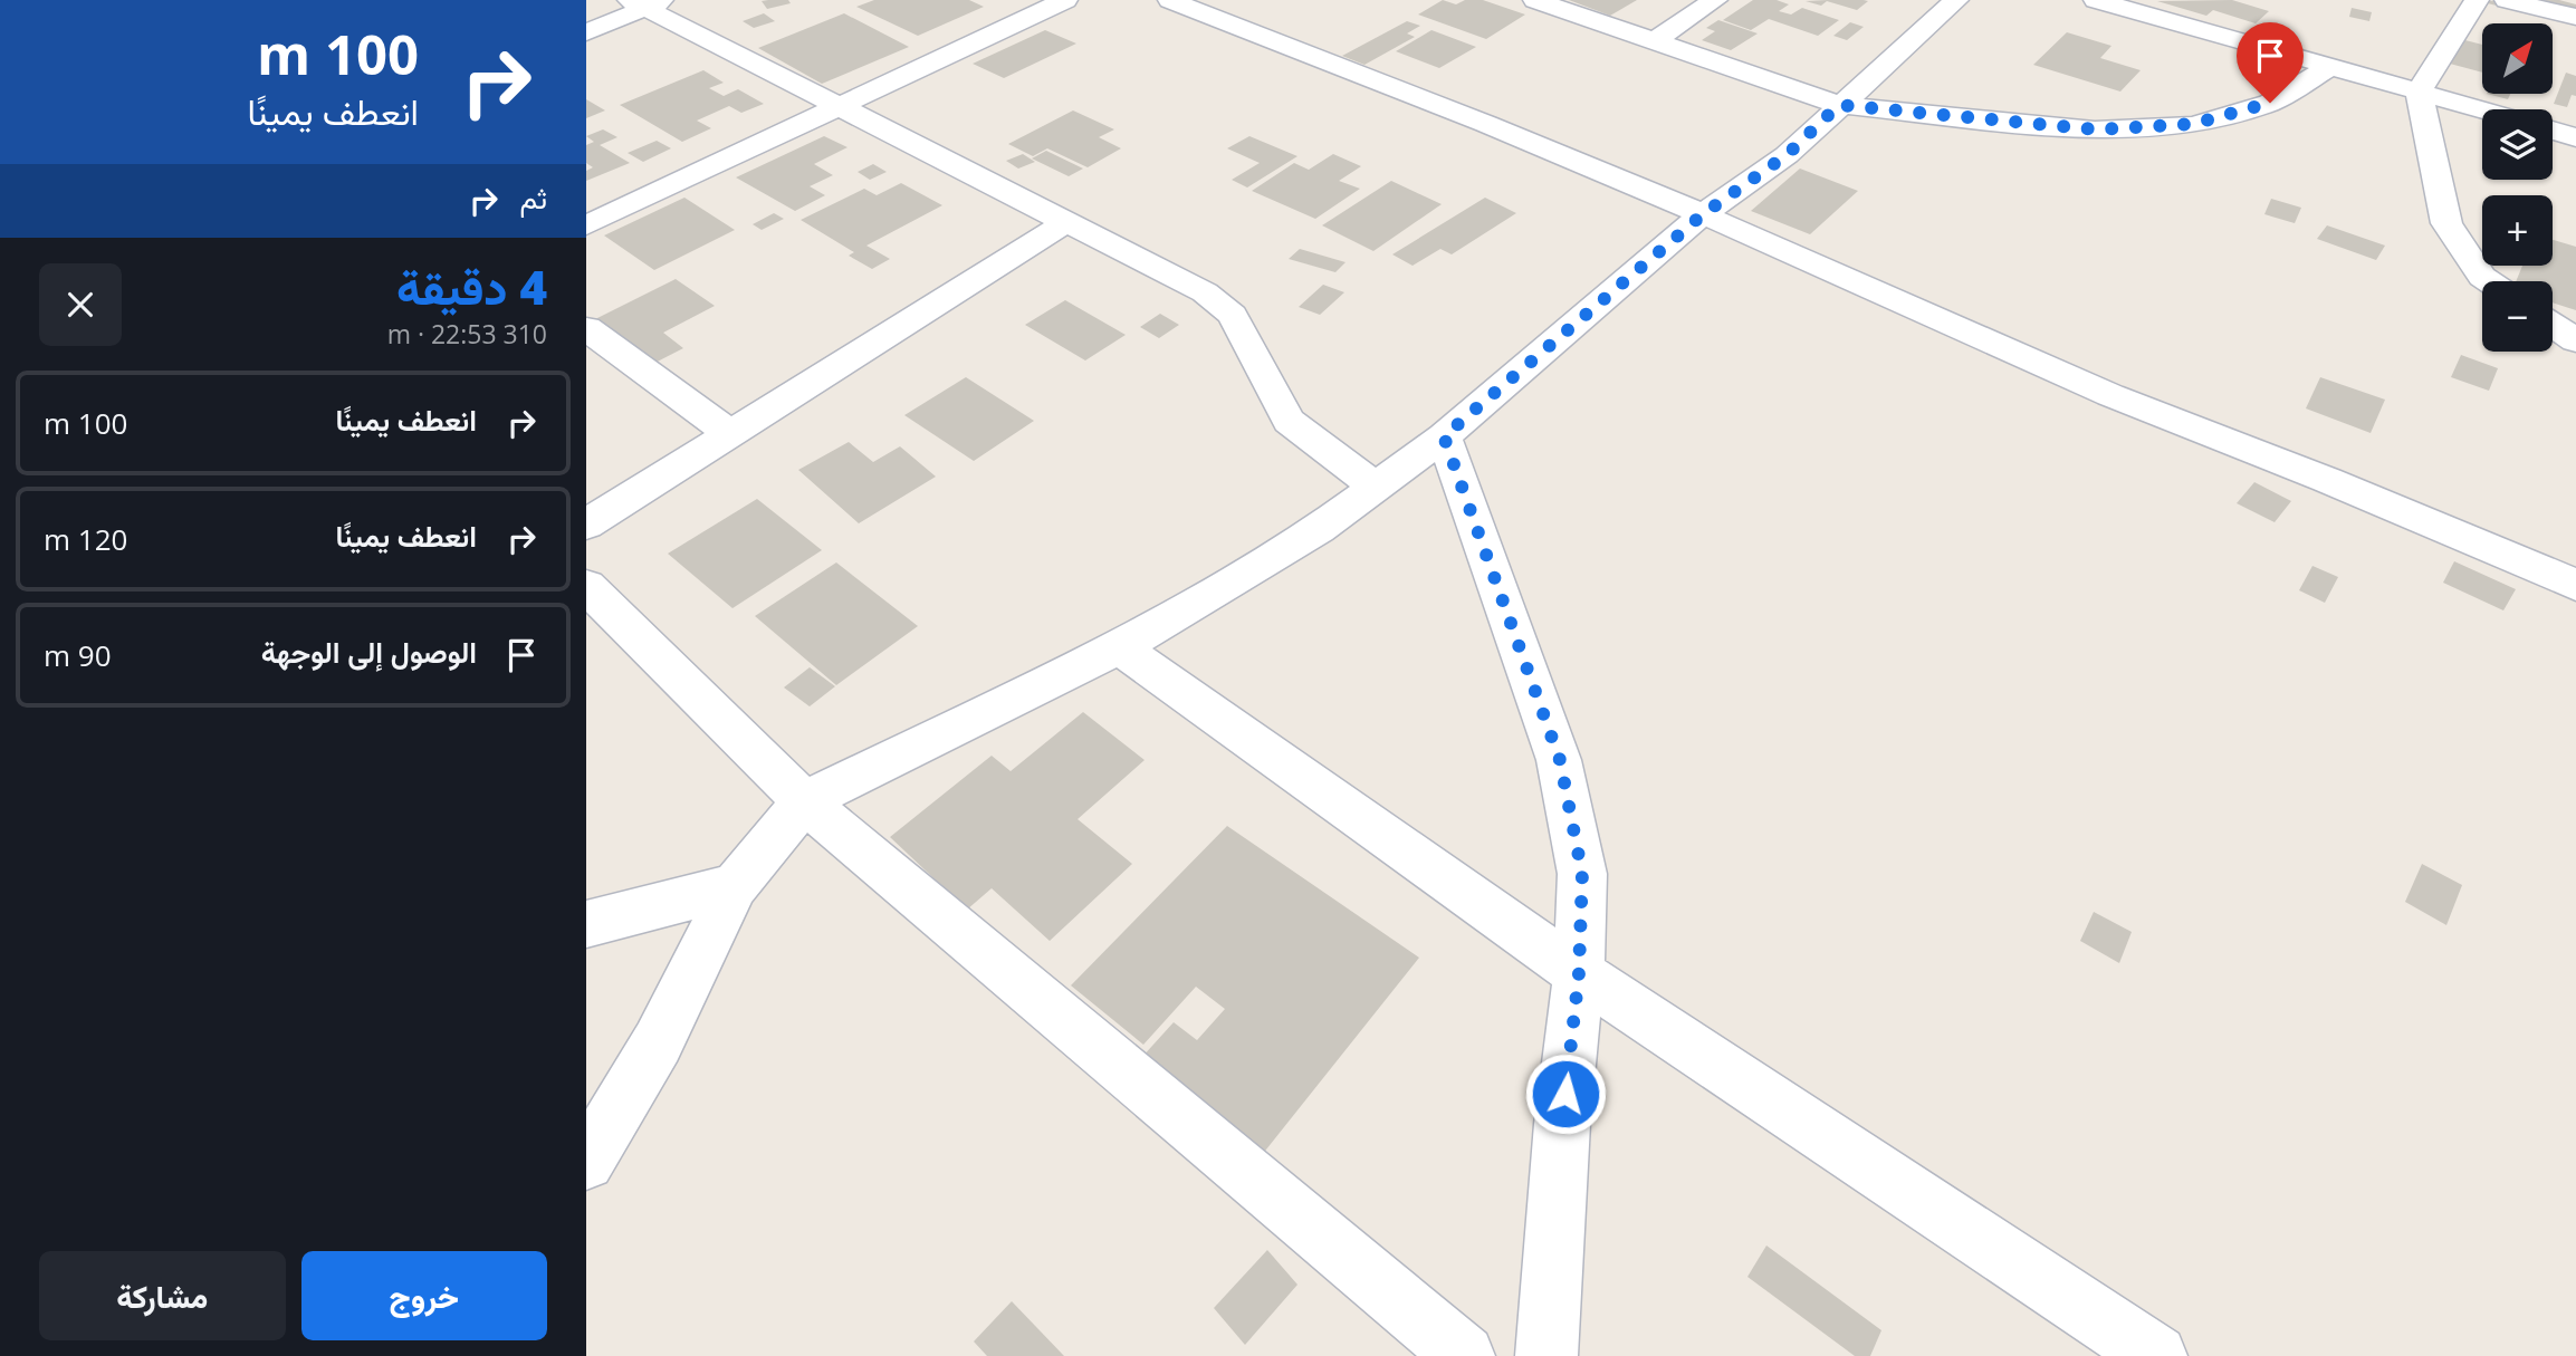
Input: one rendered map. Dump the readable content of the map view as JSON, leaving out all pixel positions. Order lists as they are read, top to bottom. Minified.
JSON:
{"north":"top right","page":{"turn":["100 m","انعطف يمينًا"],"map_buttons":["+","−"],"then":"ثم","heading":["4 دقيقة","310 m · 22:53"],"list":[{"name":"انعطف يمينًا","value":"100 m"},{"name":"انعطف يمينًا","value":"120 m"},{"name":"الوصول إلى الوجهة","value":"90 m"}],"buttons":["خروج","مشاركة"]}}
